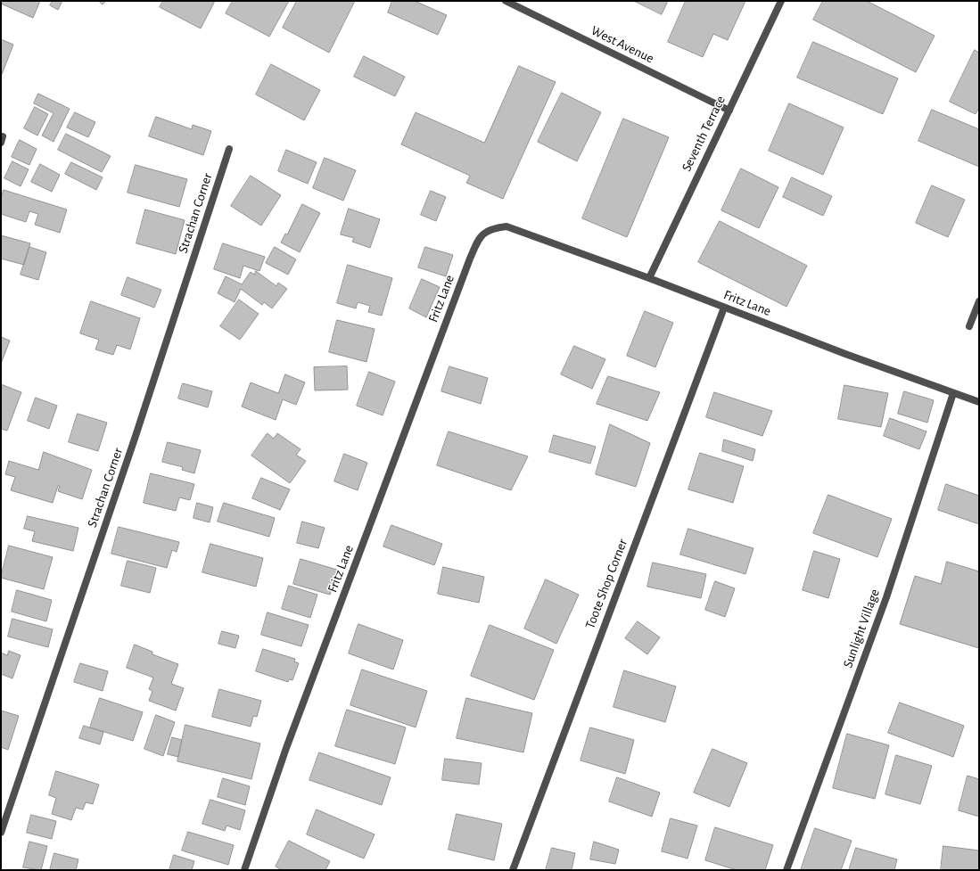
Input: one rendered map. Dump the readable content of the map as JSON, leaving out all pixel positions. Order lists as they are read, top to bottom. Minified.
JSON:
{"streets":{"street":["West Avenue","Seventh Terrace","Strachan Corner","Fritz Lane","Toote Shop Corner","Sunlight Village"]},"crossings":[["West Avenue","Seventh Terrace"],["Seventh Terrace","Fritz Lane"],["Fritz Lane","Toote Shop Corner"],["Fritz Lane","Sunlight Village"]]}
